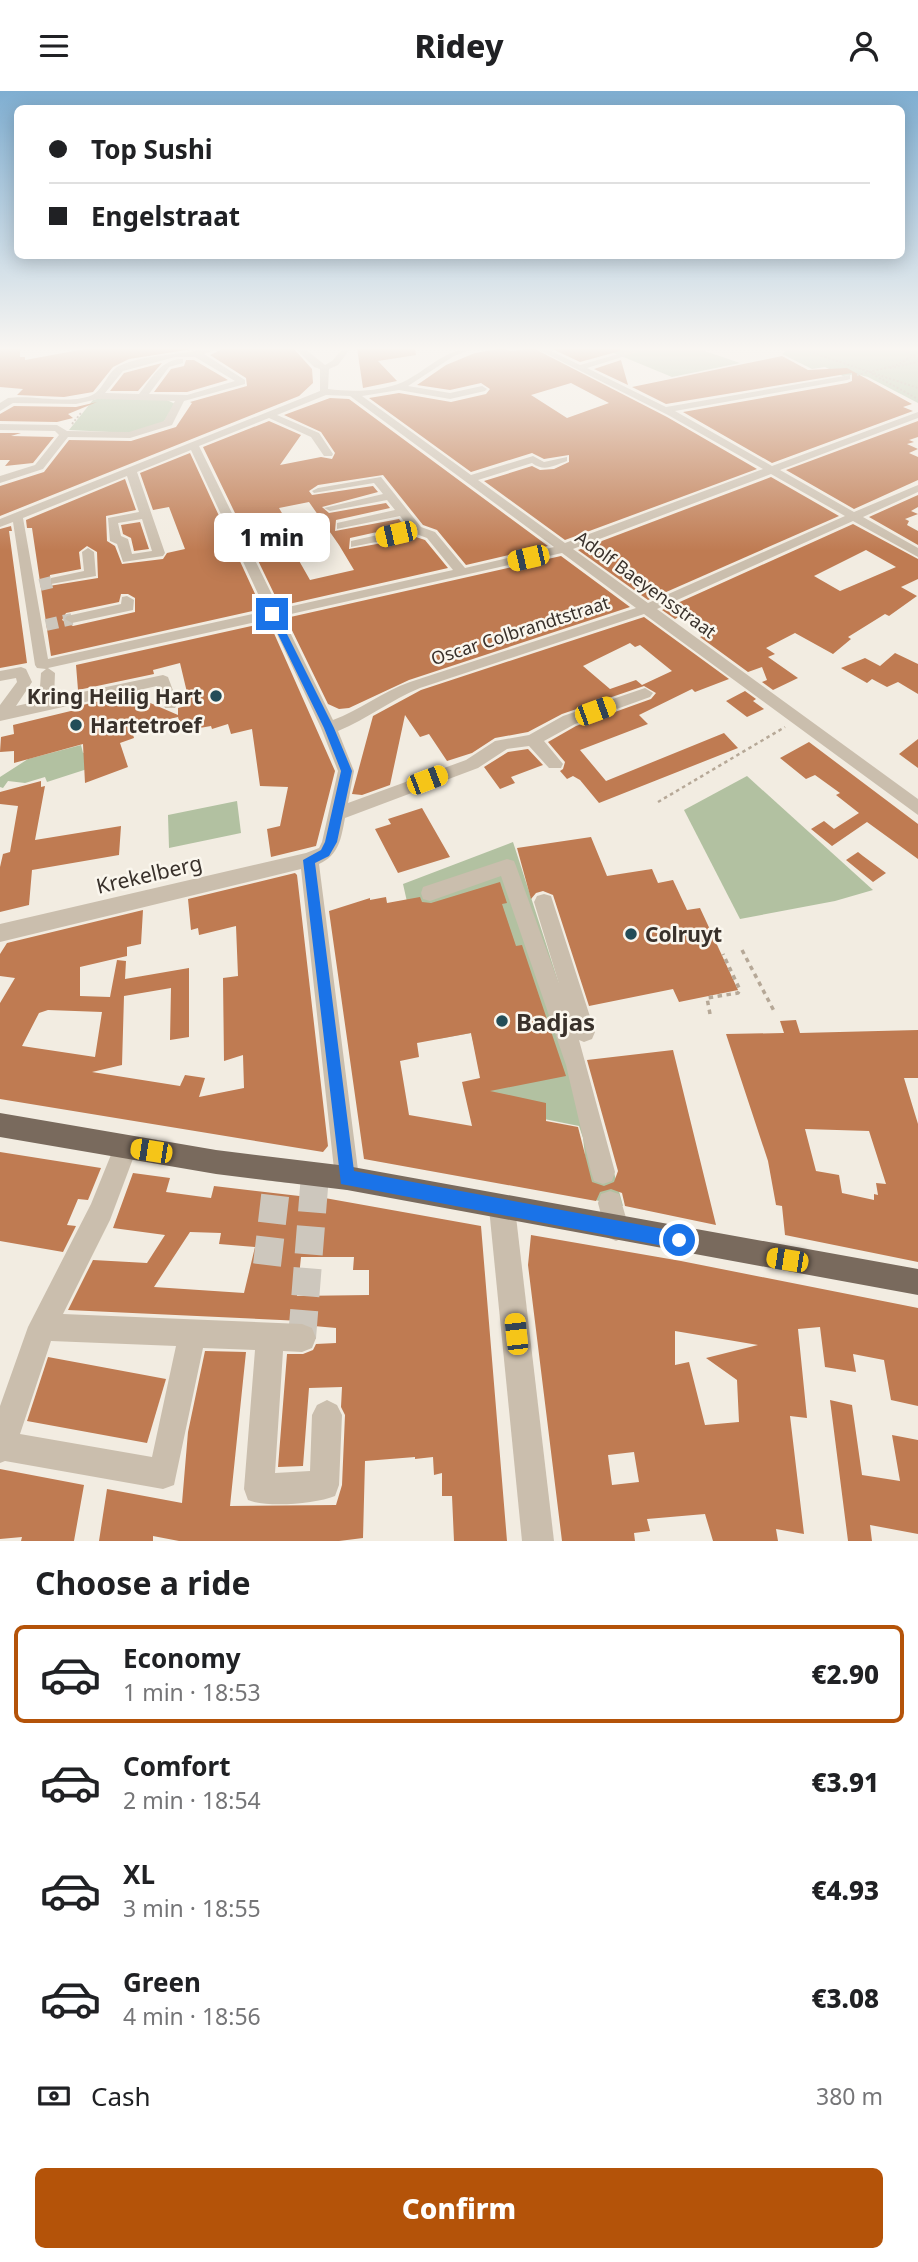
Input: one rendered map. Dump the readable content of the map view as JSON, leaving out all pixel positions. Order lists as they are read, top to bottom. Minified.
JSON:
{"streets":{"street":["Adolf Baeyensstraat","Oscar Colbrandtstraat","Krekelberg"]},"crossings":[["Adolf Baeyensstraat","Oscar Colbrandtstraat"]],"places":["Kring Heilig Hart","Hartetroef","Colruyt","Badjas"],"page":{"header":"Ridey","banner":["Top Sushi","Engelstraat"],"bubble":"1 min","heading":"Choose a ride","list":[{"name":"Economy","note":"1 min · 18:53","value":"€2.90"},{"name":"Comfort","note":"2 min · 18:54","value":"€3.91"},{"name":"XL","note":"3 min · 18:55","value":"€4.93"},{"name":"Green","note":"4 min · 18:56","value":"€3.08"}],"pay":["Cash","380 m"],"buttons":"Confirm"}}
